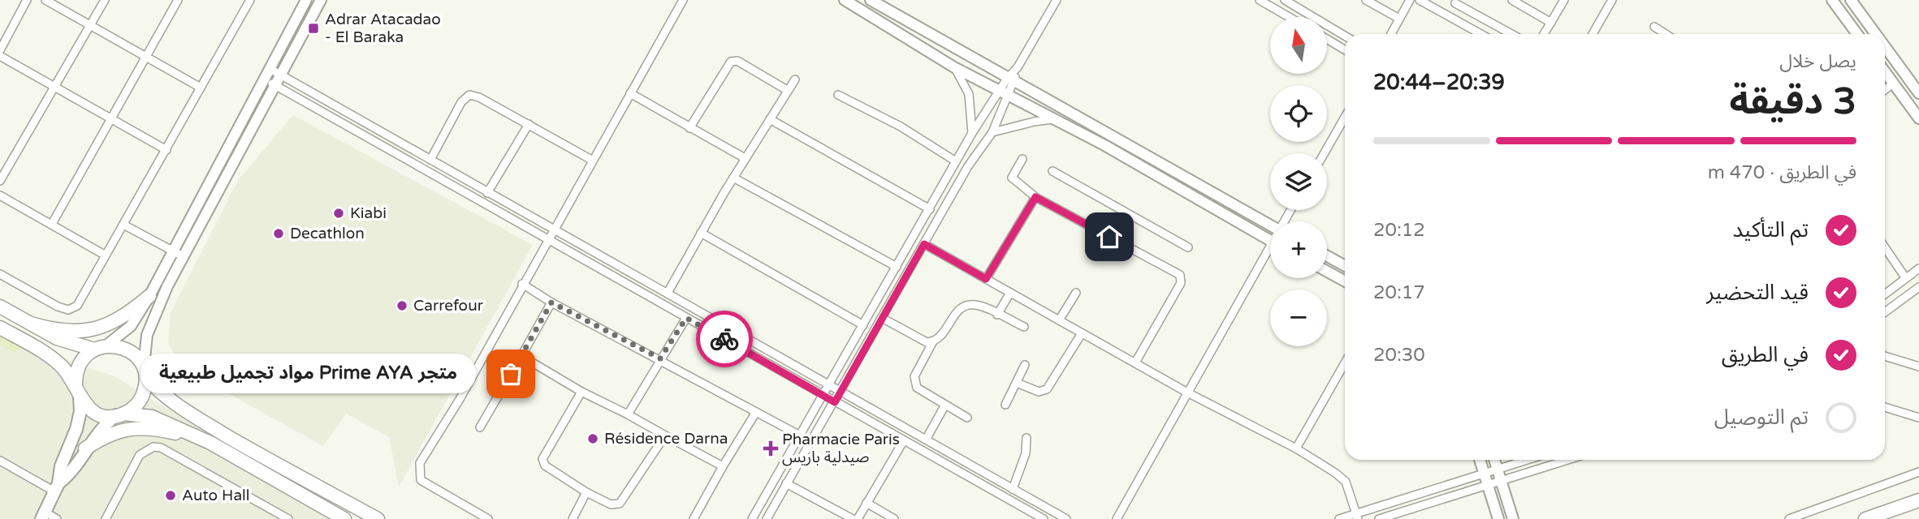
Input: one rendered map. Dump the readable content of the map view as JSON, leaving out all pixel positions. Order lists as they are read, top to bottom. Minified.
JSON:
{"places":{"transit":["Adrar Atacadao - El Baraka"],"other":["Kiabi","Decathlon","Carrefour","متجر Prime AYA مواد تجميل طبيعية","Résidence Darna","Auto Hall"],"health":["Pharmacie Paris صيدلية باريس"]},"north":"top","page":{"map_buttons":["+","−"],"heading":["3 دقيقة","يصل خلال","20:39–20:44"],"bar":"في الطريق · 470 m","list":[["تم التأكيد","20:12"],["قيد التحضير","20:17"],["في الطريق","20:30"],"تم التوصيل"],"bubble":"متجر Prime AYA مواد تجميل طبيعية"}}
